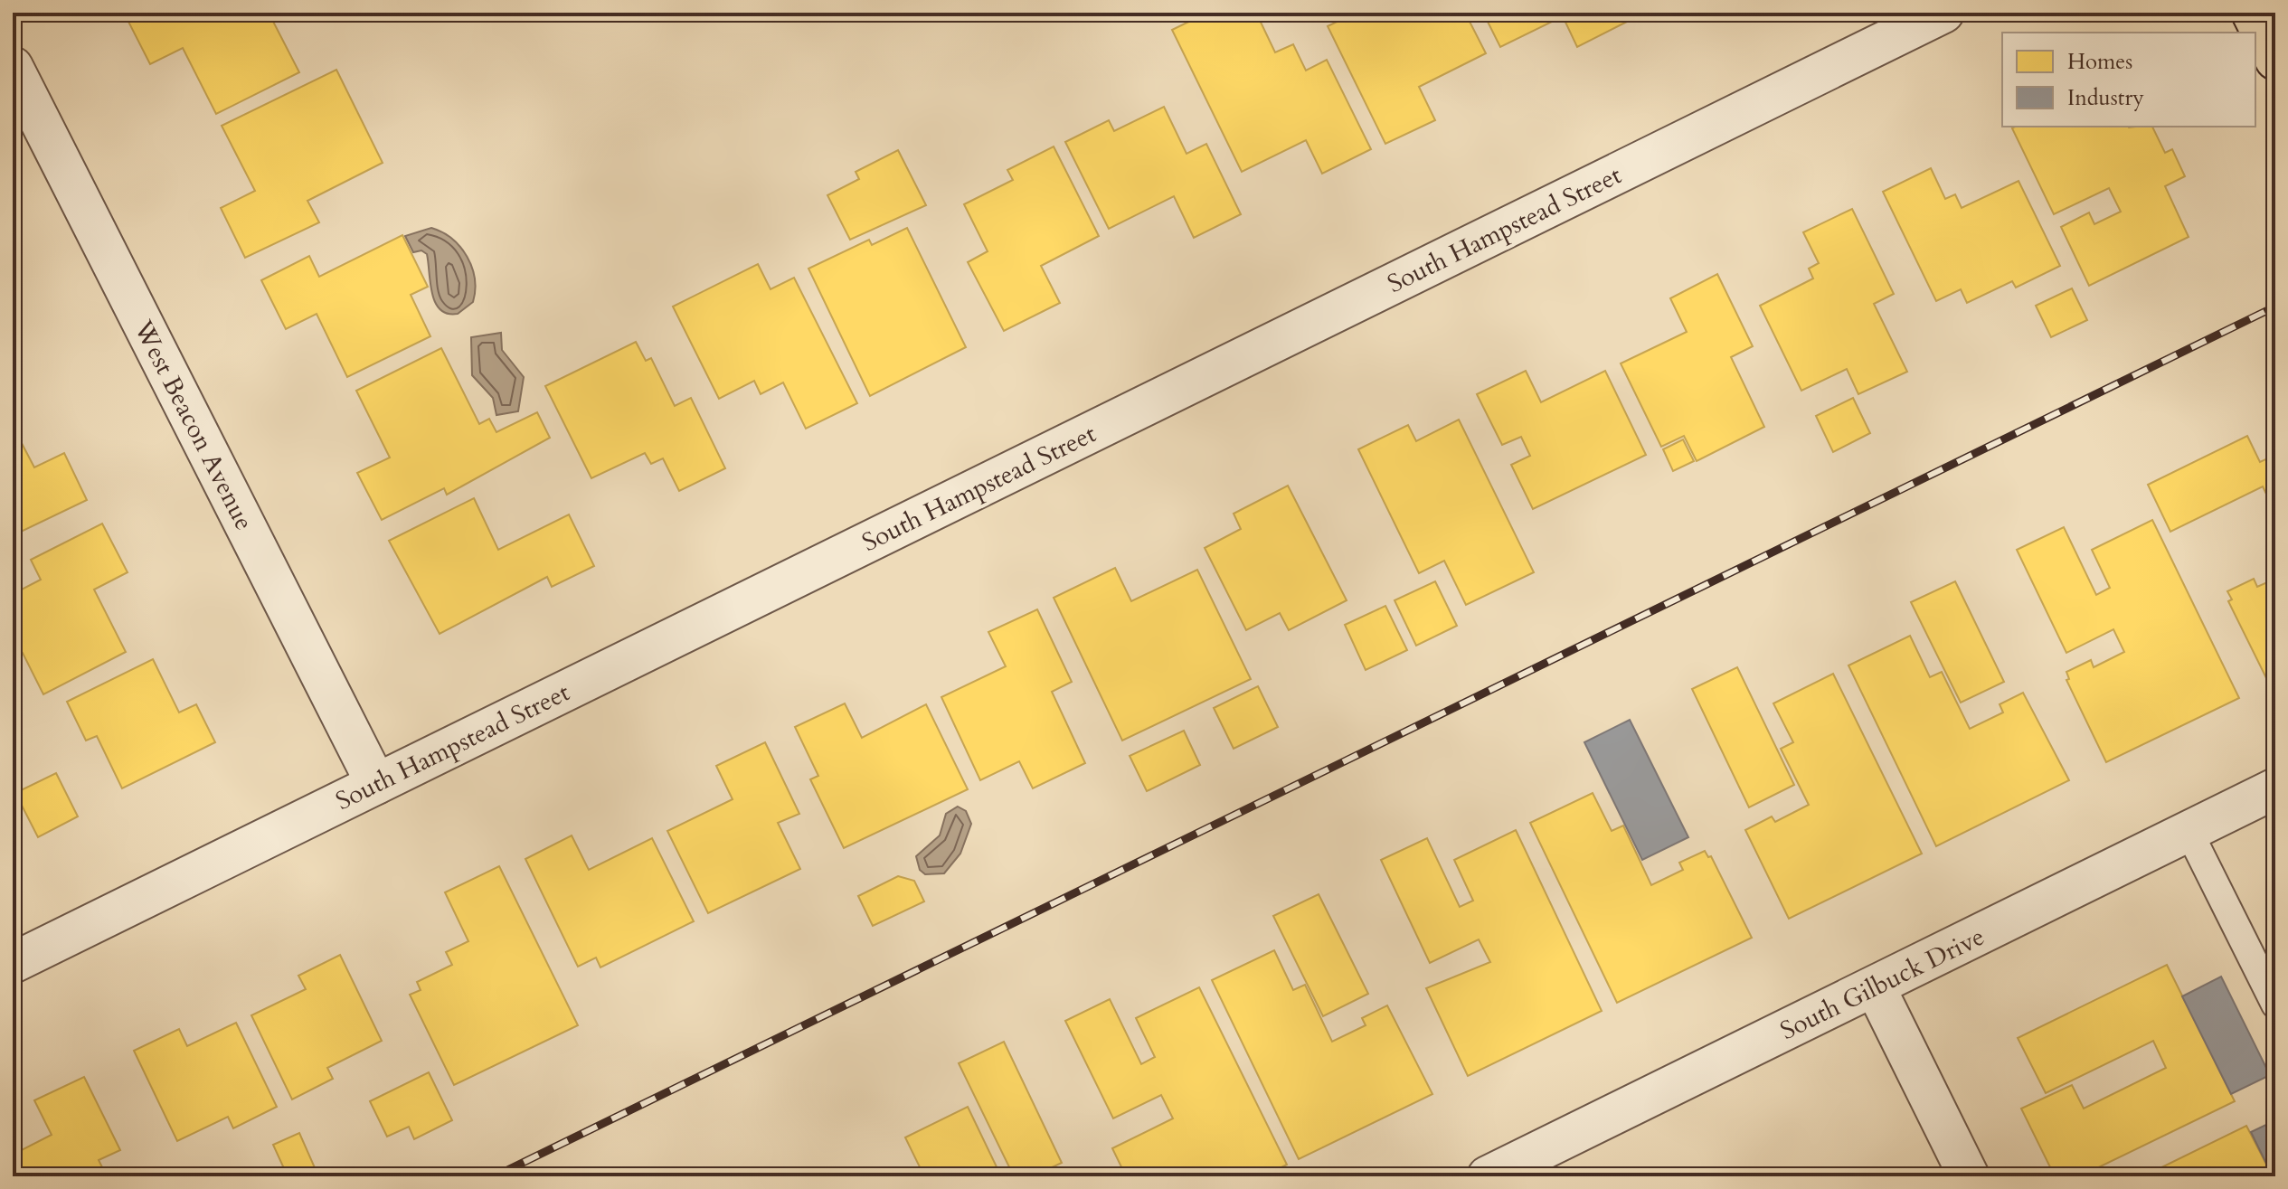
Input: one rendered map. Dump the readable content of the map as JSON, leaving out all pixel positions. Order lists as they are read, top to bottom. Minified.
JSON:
{"streets":{"street":["South Hampstead Street","West Beacon Avenue","South Gilbuck Drive"]},"crossings":[["South Hampstead Street","West Beacon Avenue"]],"legend":["Homes","Industry"]}
